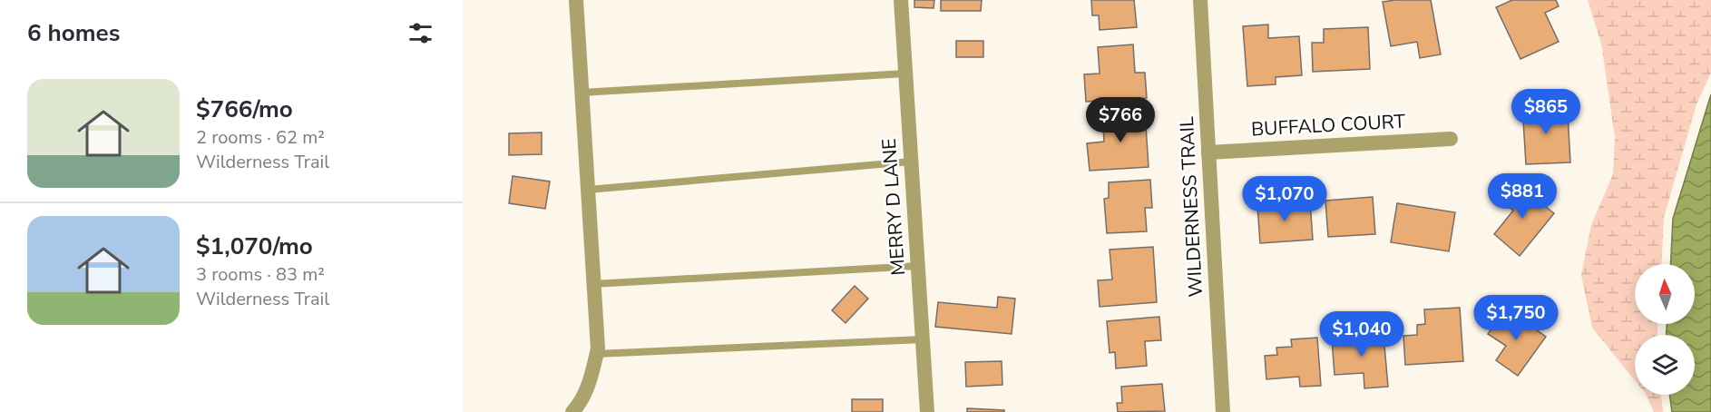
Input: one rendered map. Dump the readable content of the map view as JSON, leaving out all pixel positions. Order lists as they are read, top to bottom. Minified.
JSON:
{"streets":{"street":["BUFFALO COURT","MERRY D LANE","WILDERNESS TRAIL"]},"crossings":[["BUFFALO COURT","WILDERNESS TRAIL"]],"north":"top","page":{"heading":"6 homes","list":[{"name":"$766/mo","note":"2 rooms · 62 m² · Wilderness Trail"},{"name":"$1,070/mo","note":"3 rooms · 83 m² · Wilderness Trail"}],"price":["$865","$766","$881","$1,070","$1,750","$1,040"]}}
